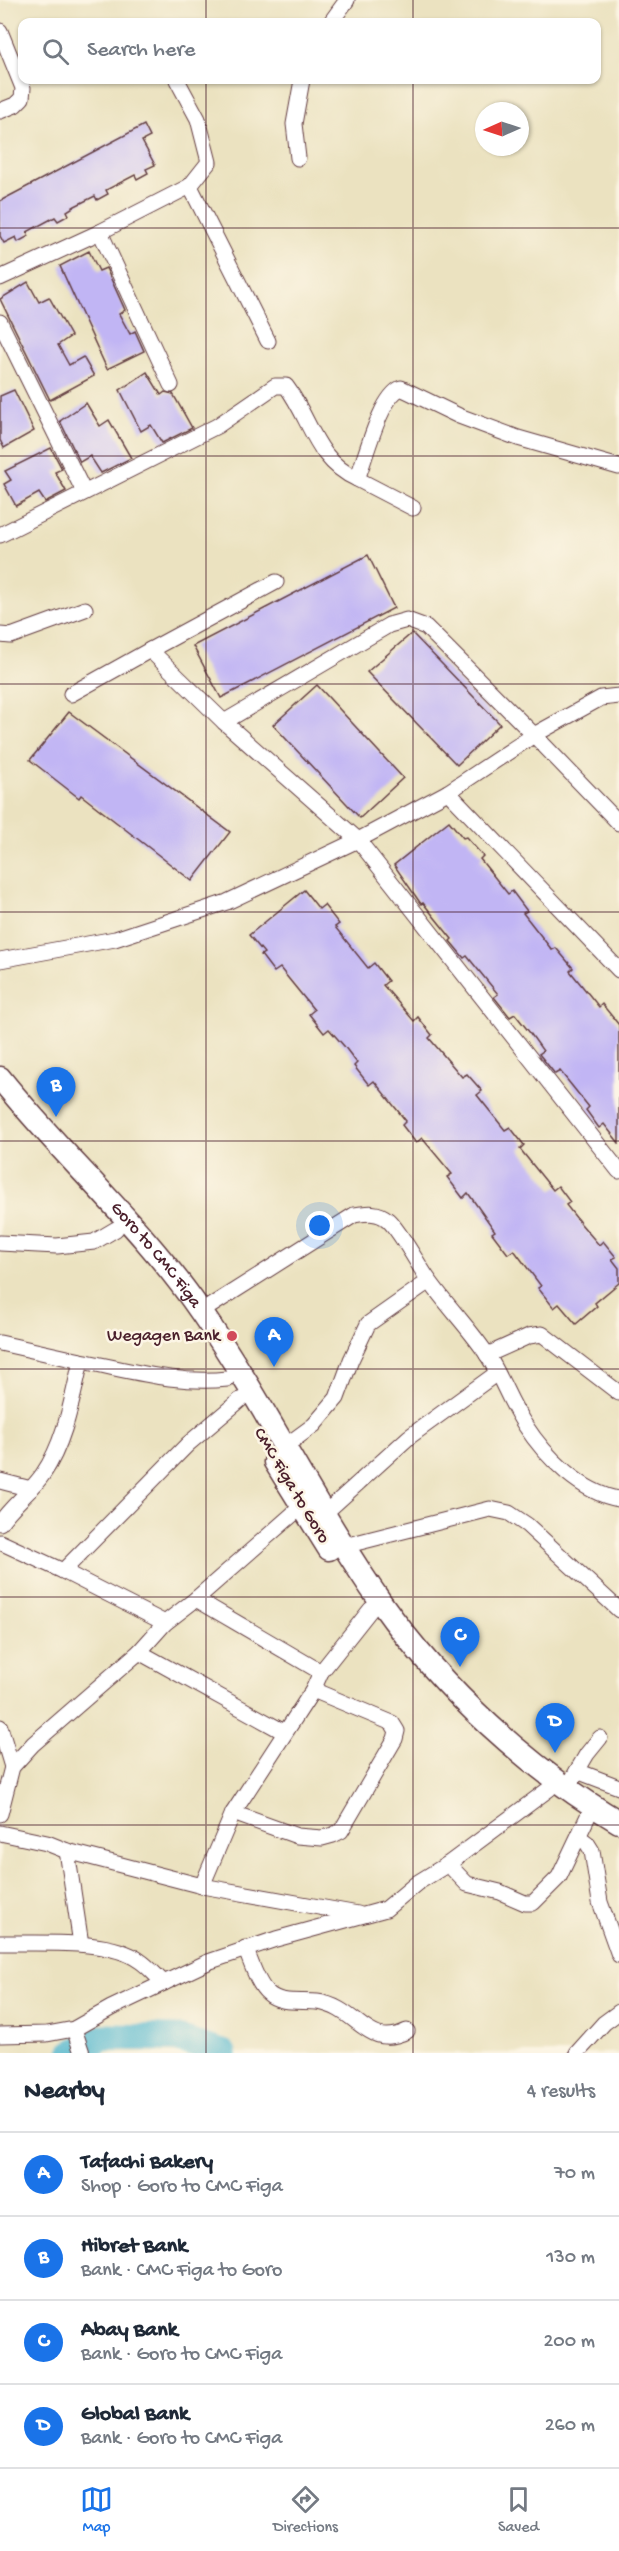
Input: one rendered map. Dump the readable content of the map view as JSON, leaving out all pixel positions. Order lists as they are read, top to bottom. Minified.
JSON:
{"streets":{"main road":["Goro to CMC Figa","CMC Figa to Goro"]},"crossings":[["Goro to CMC Figa","CMC Figa to Goro"]],"places":["Wegagen Bank"],"north":"left","page":{"search":"Search here","pins":["B","A","C","D"],"heading":["Nearby","4 results"],"list":[{"mark":"A","name":"Tafachi Bakery","note":"Shop · Goro to CMC Figa","value":"70 m"},{"mark":"B","name":"Hibret Bank","note":"Bank · CMC Figa to Goro","value":"130 m"},{"mark":"C","name":"Abay Bank","note":"Bank · Goro to CMC Figa","value":"200 m"},{"mark":"D","name":"Global Bank","note":"Bank · Goro to CMC Figa","value":"260 m"}],"nav":["Map","Directions","Saved"]}}
